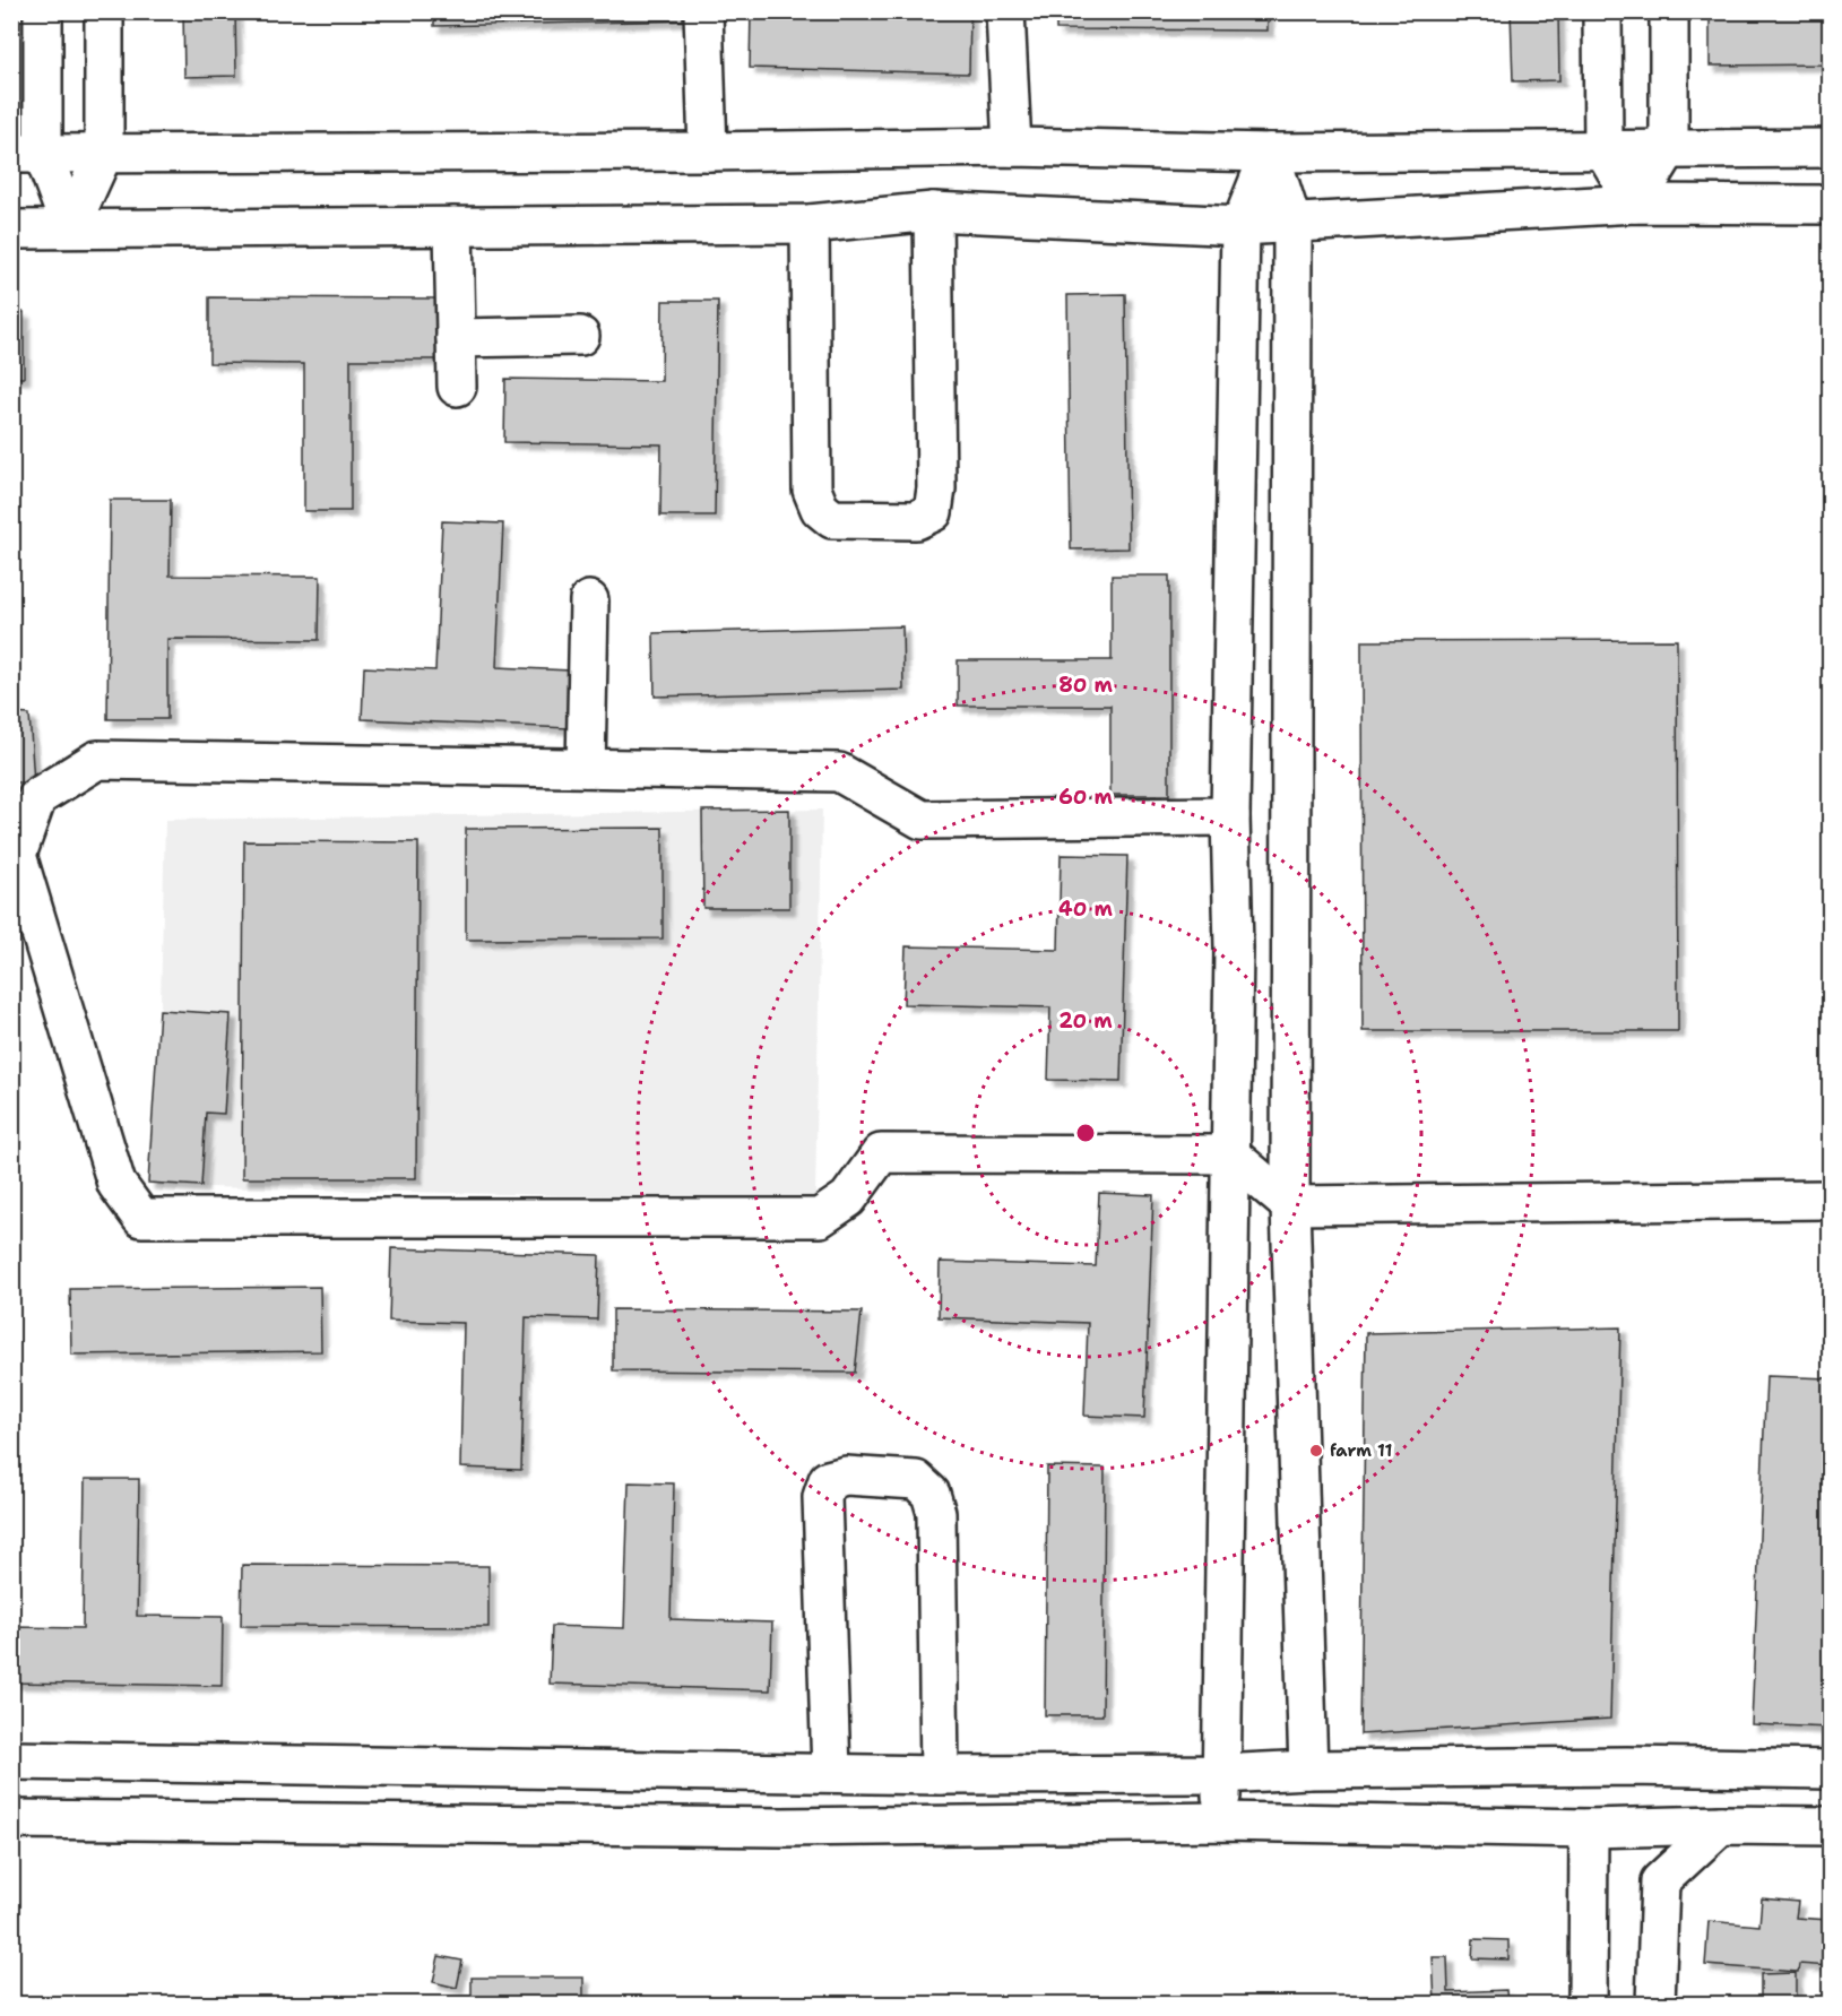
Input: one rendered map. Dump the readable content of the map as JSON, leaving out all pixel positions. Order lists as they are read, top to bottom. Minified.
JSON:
{"places":["farm 11"],"rings":["80 m","60 m","40 m","20 m"]}
